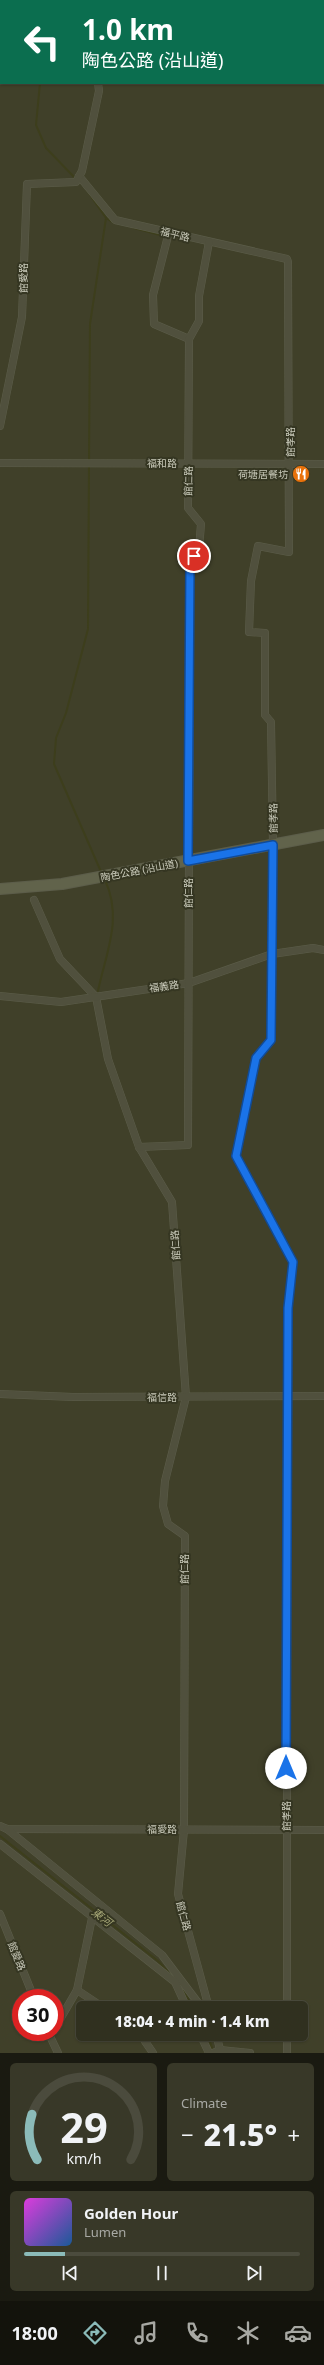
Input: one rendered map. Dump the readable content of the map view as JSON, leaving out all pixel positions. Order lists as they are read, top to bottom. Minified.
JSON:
{"streets":{"main road":["陶色公路 (沿山道)"],"street":["福平路","館愛路","館孝路","福和路","館仁路","福義路","福信路","福愛路"]},"crossings":[["福平路","館愛路"],["福平路","館孝路"],["館孝路","福和路"],["館孝路","陶色公路 (沿山道)"],["館孝路","福義路"],["館孝路","福信路"],["館孝路","福愛路"],["福和路","館仁路"],["館仁路","陶色公路 (沿山道)"],["館仁路","福義路"],["館仁路","福信路"],["館仁路","福愛路"]],"water":["東河"],"places":{"restaurant":["荷塘居餐坊"]},"page":{"turn":["1.0 km","陶色公路 (沿山道)"],"limit":"30","trip":"18:04 · 4 min · 1.4 km","tile":"Climate","heat":["−","21.5°","+"],"song":["Golden Hour","Lumen"],"tabs":"18:00","gauge":["29","km/h"]}}
